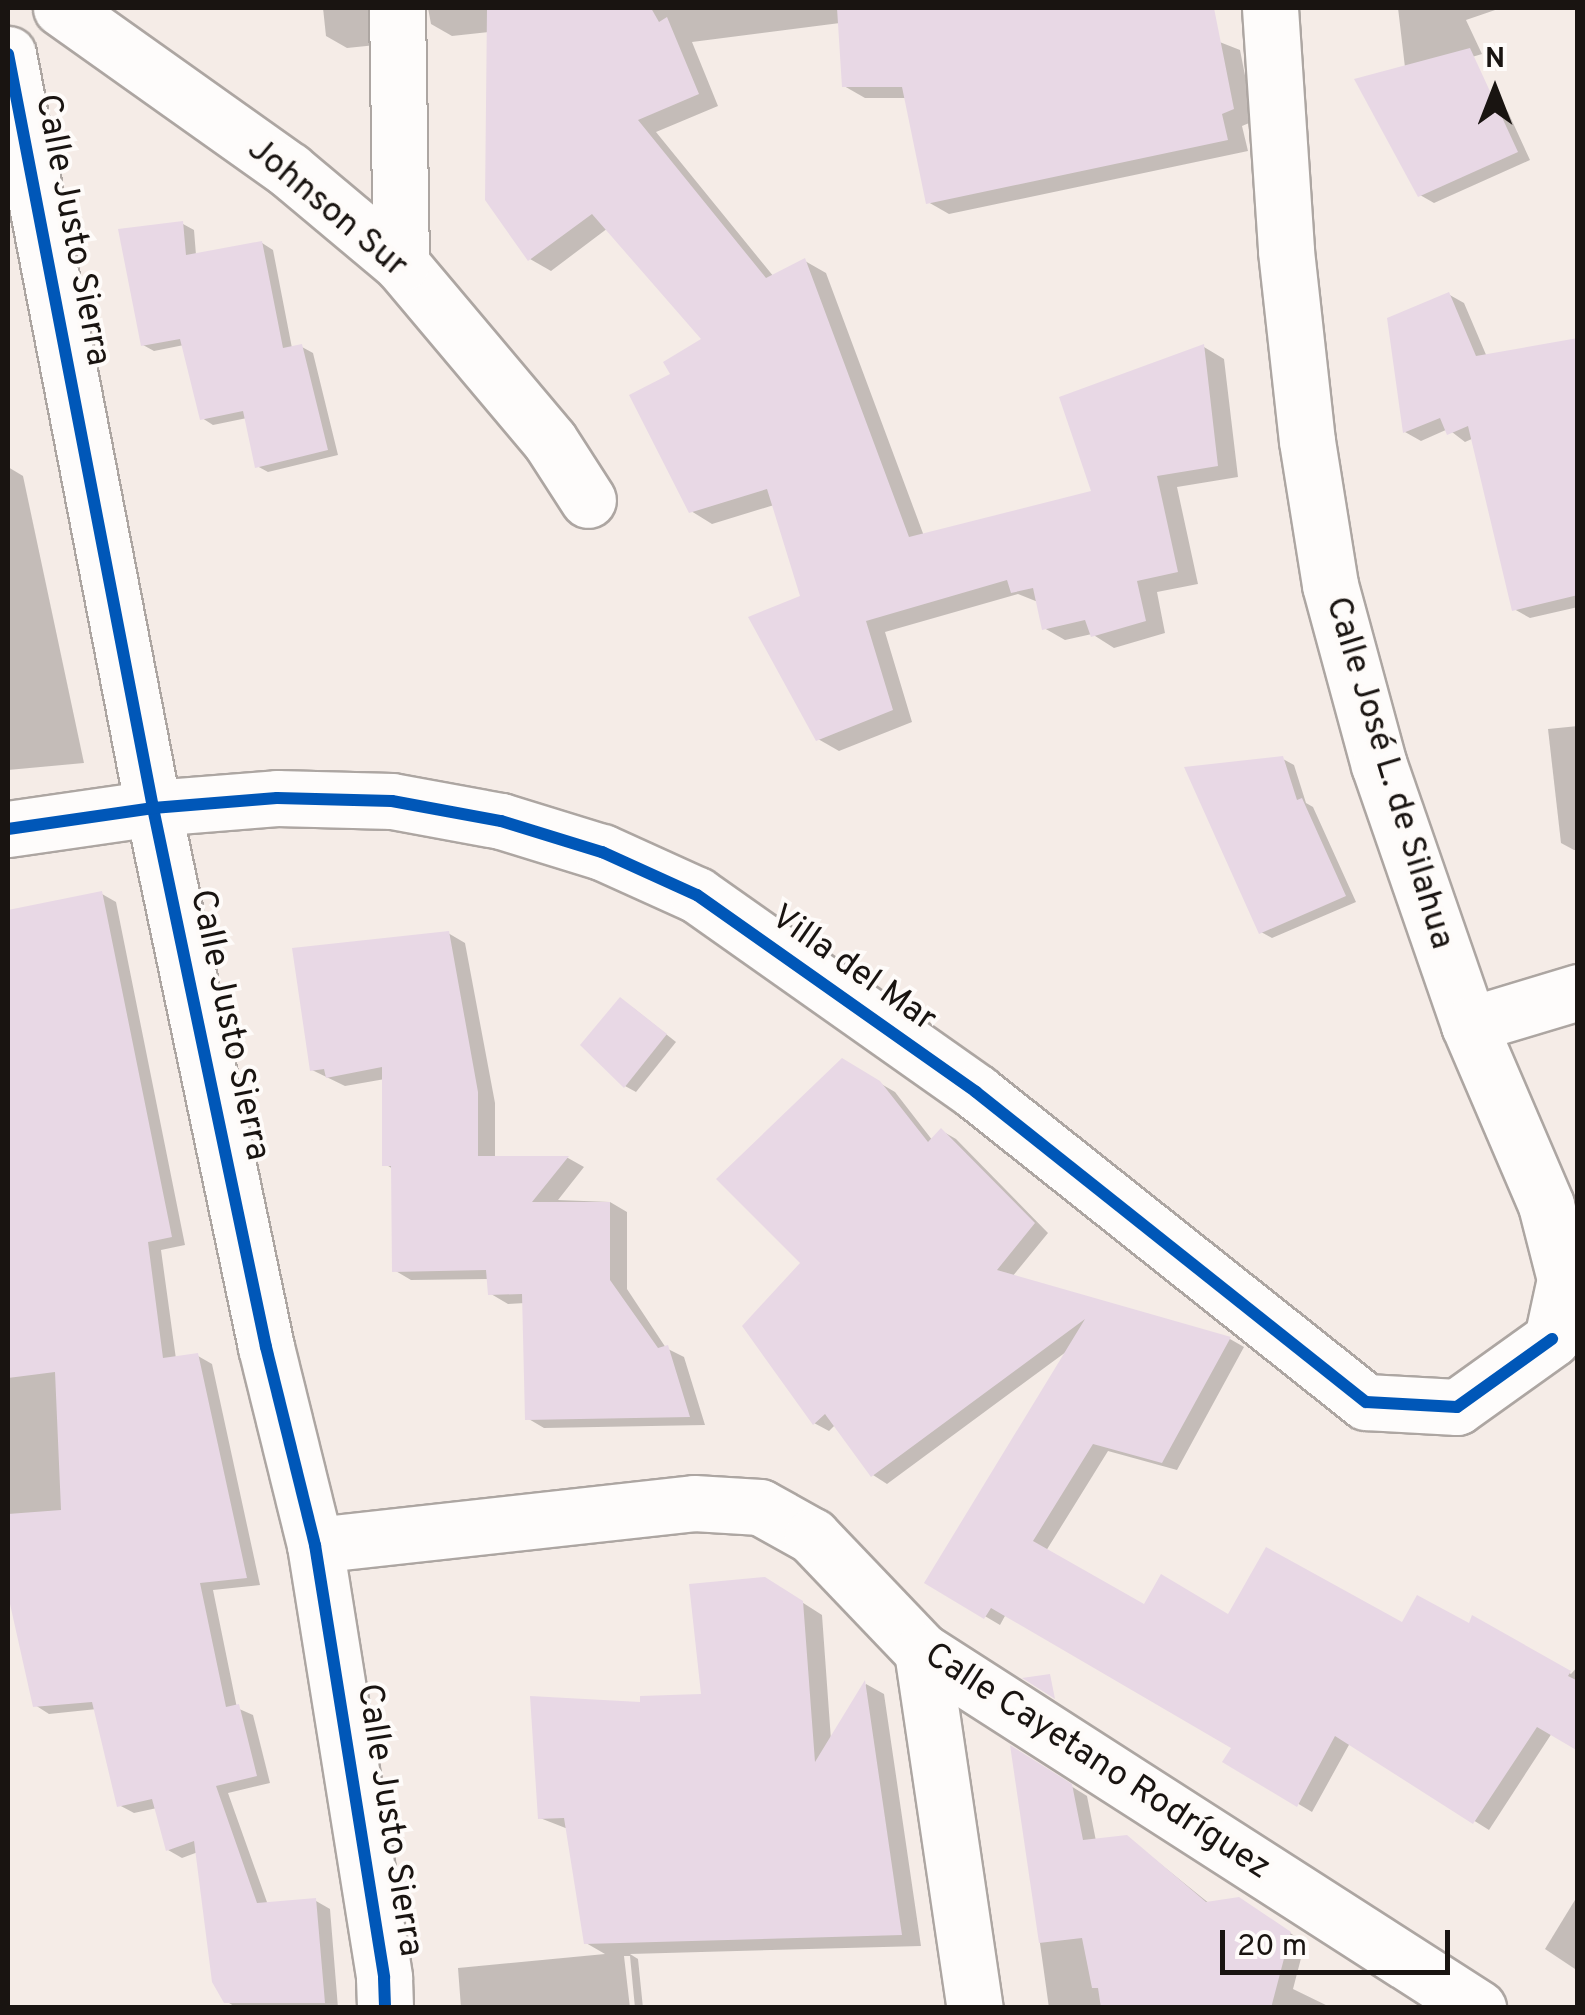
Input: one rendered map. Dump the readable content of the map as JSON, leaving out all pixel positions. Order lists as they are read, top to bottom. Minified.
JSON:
{"streets":{"street":["Johnson Sur","Calle Justo Sierra","Calle José L. de Silahua","Villa del Mar","Calle Cayetano Rodríguez"]},"crossings":[["Calle Justo Sierra","Villa del Mar"],["Calle Justo Sierra","Calle Cayetano Rodríguez"],["Calle José L. de Silahua","Villa del Mar"]],"scale_bar":"20 m","north":"top"}
